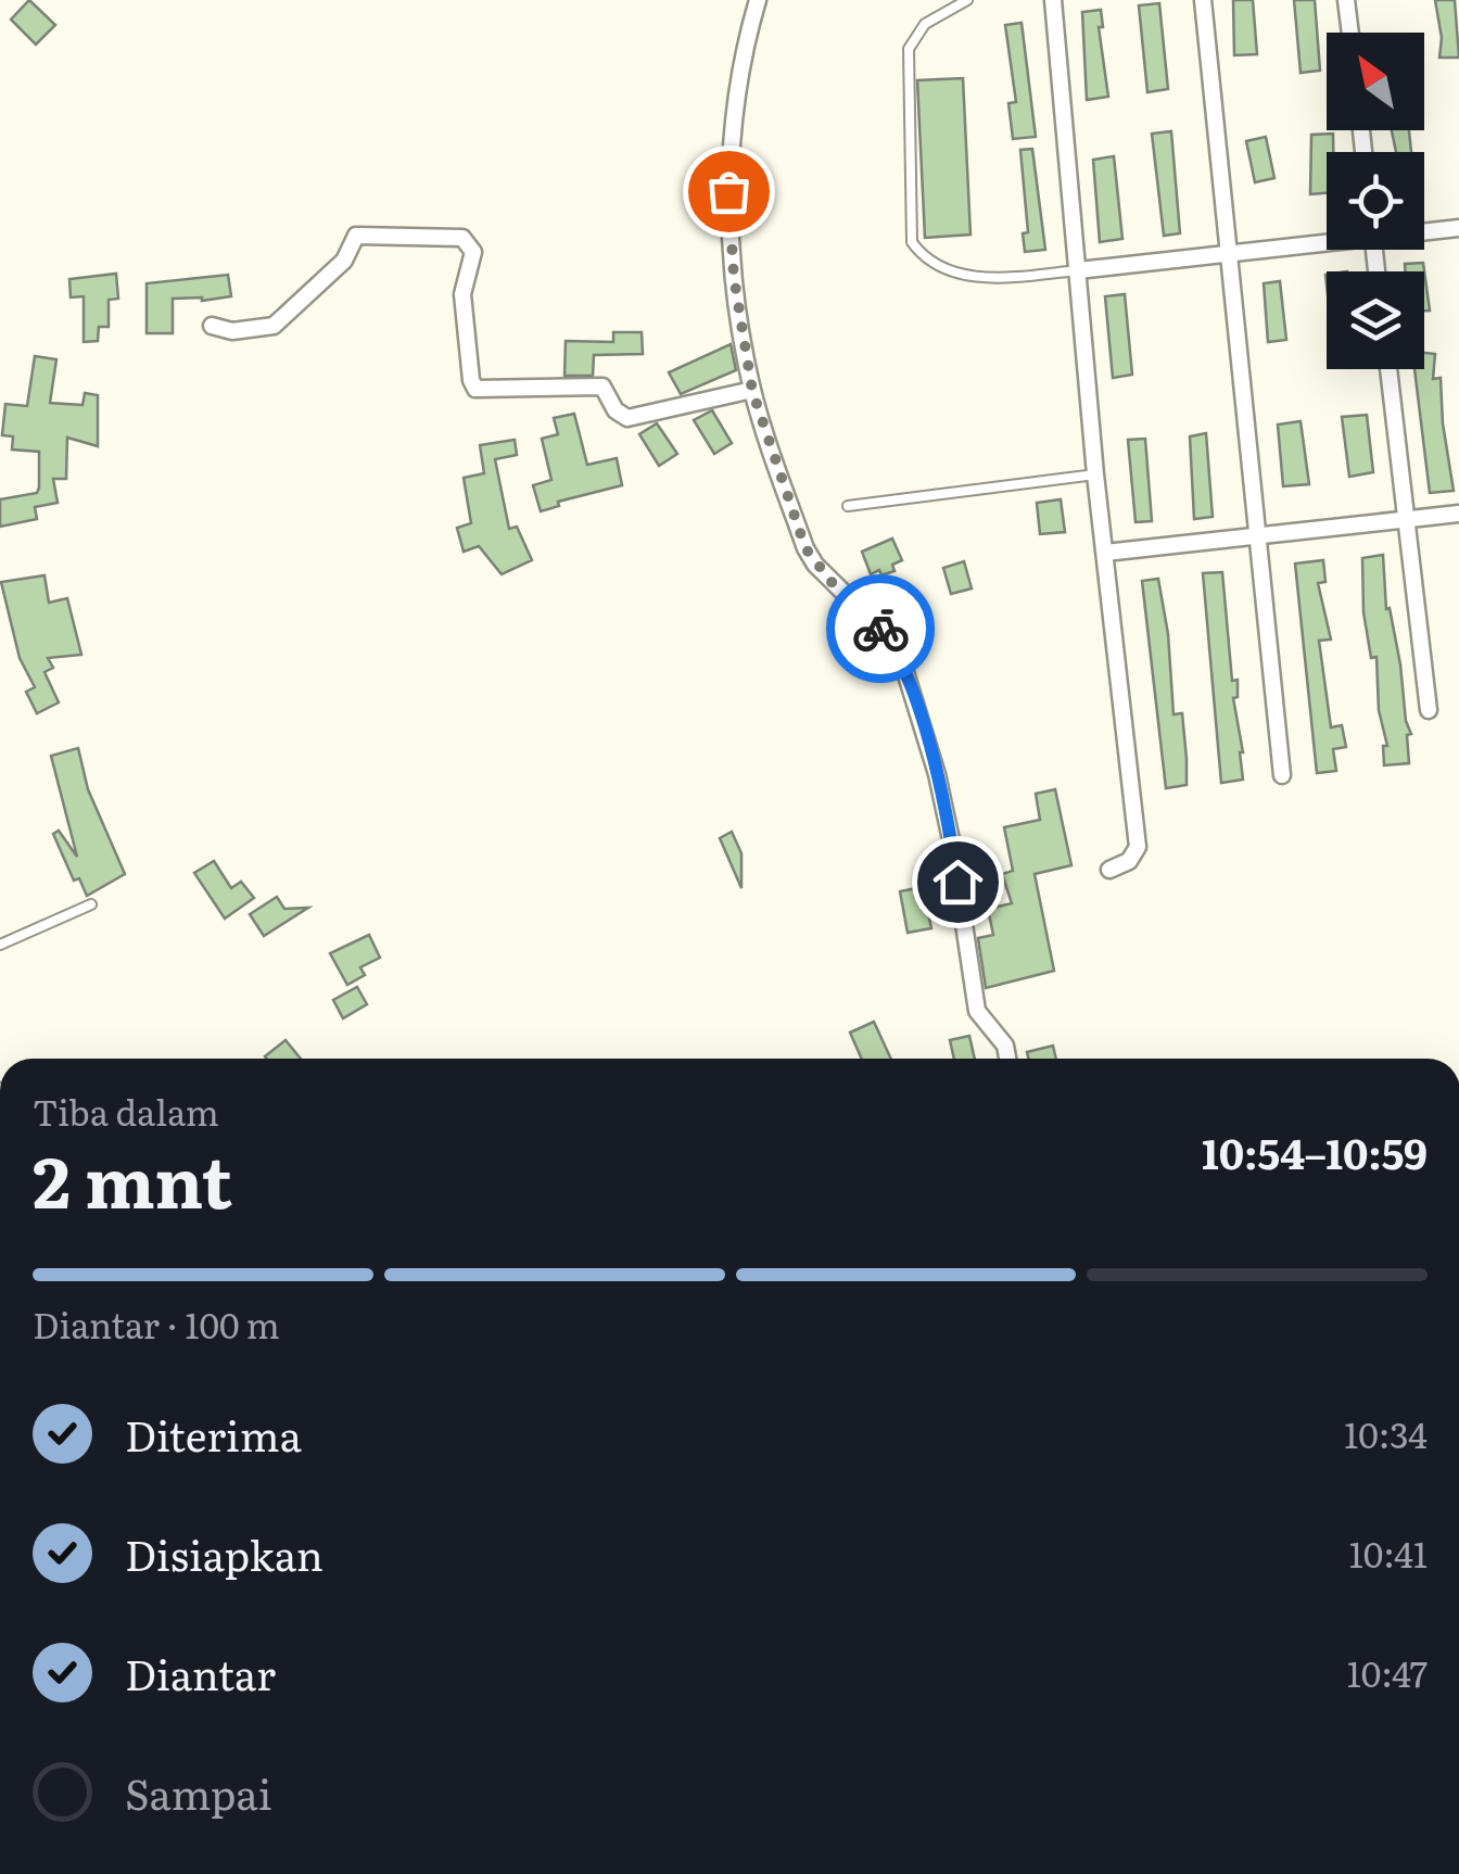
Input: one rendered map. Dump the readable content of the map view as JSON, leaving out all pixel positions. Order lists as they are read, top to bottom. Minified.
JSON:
{"north":"top left","page":{"heading":["2 mnt","Tiba dalam","10:54–10:59"],"bar":"Diantar · 100 m","list":[["Diterima","10:34"],["Disiapkan","10:41"],["Diantar","10:47"],"Sampai"]}}
